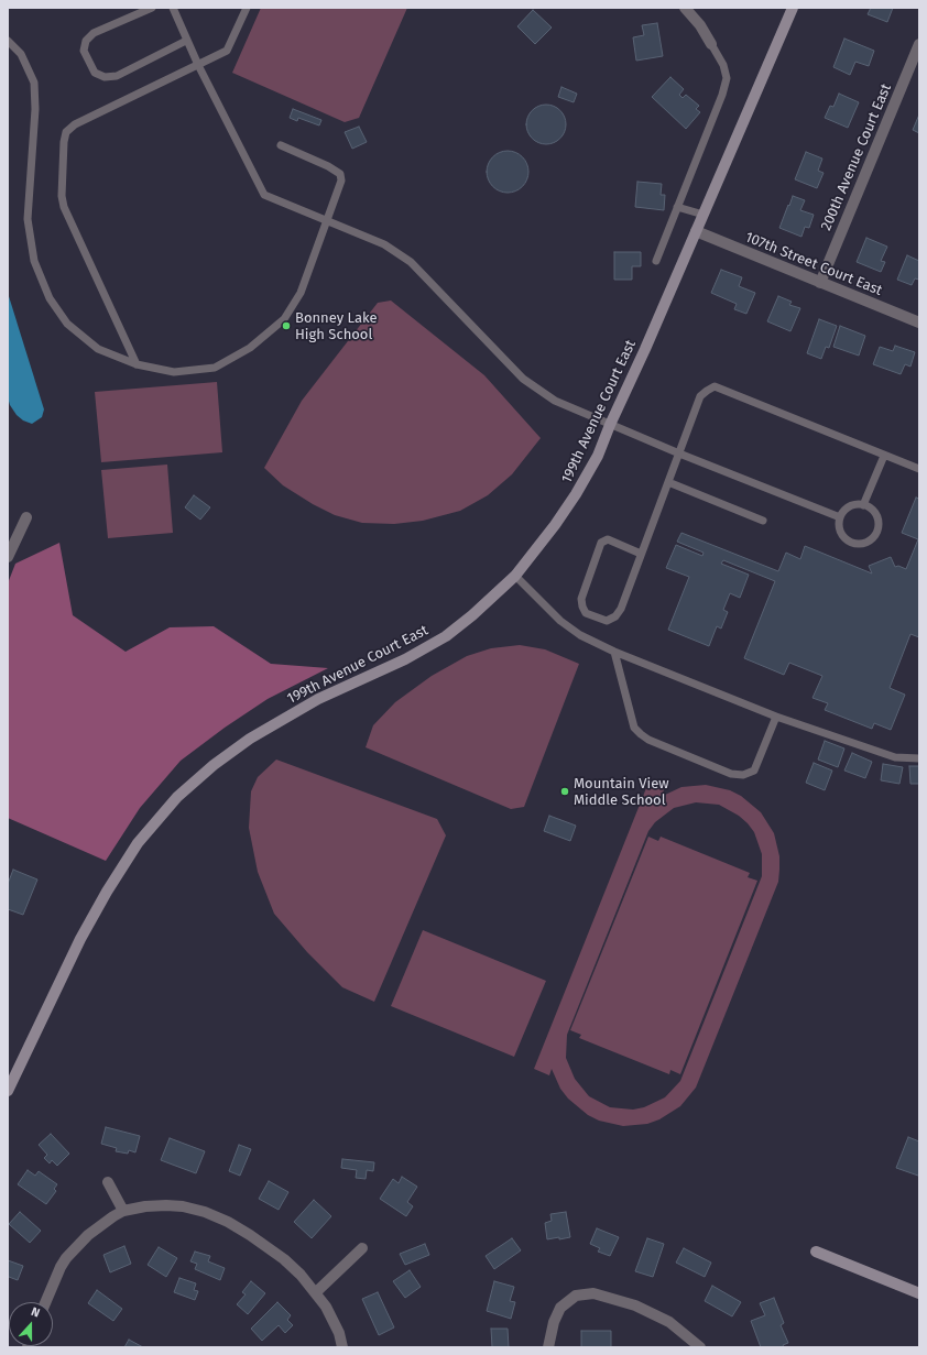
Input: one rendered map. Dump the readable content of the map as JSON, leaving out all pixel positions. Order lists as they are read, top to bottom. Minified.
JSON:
{"streets":{"main road":["199th Avenue Court East"],"street":["200th Avenue Court East","107th Street Court East"]},"crossings":[["200th Avenue Court East","107th Street Court East"],["107th Street Court East","199th Avenue Court East"]],"places":["Bonney Lake High School","Mountain View Middle School"],"north":"top"}
